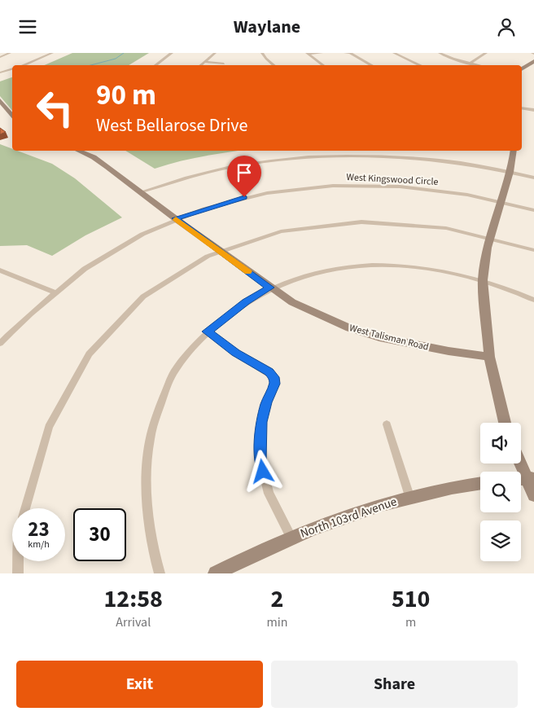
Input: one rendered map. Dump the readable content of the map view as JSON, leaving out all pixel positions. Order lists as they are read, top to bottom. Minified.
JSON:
{"streets":{"street":["West Kingswood Circle","West Talisman Road","North 103rd Avenue"]},"crossings":[["West Kingswood Circle","West Talisman Road"]],"page":{"header":"Waylane","turn":["90 m","West Bellarose Drive"],"speed":"23 km/h","limit":"30","eta":["12:58","Arrival","2","min","510","m"],"buttons":["Exit","Share"]}}
